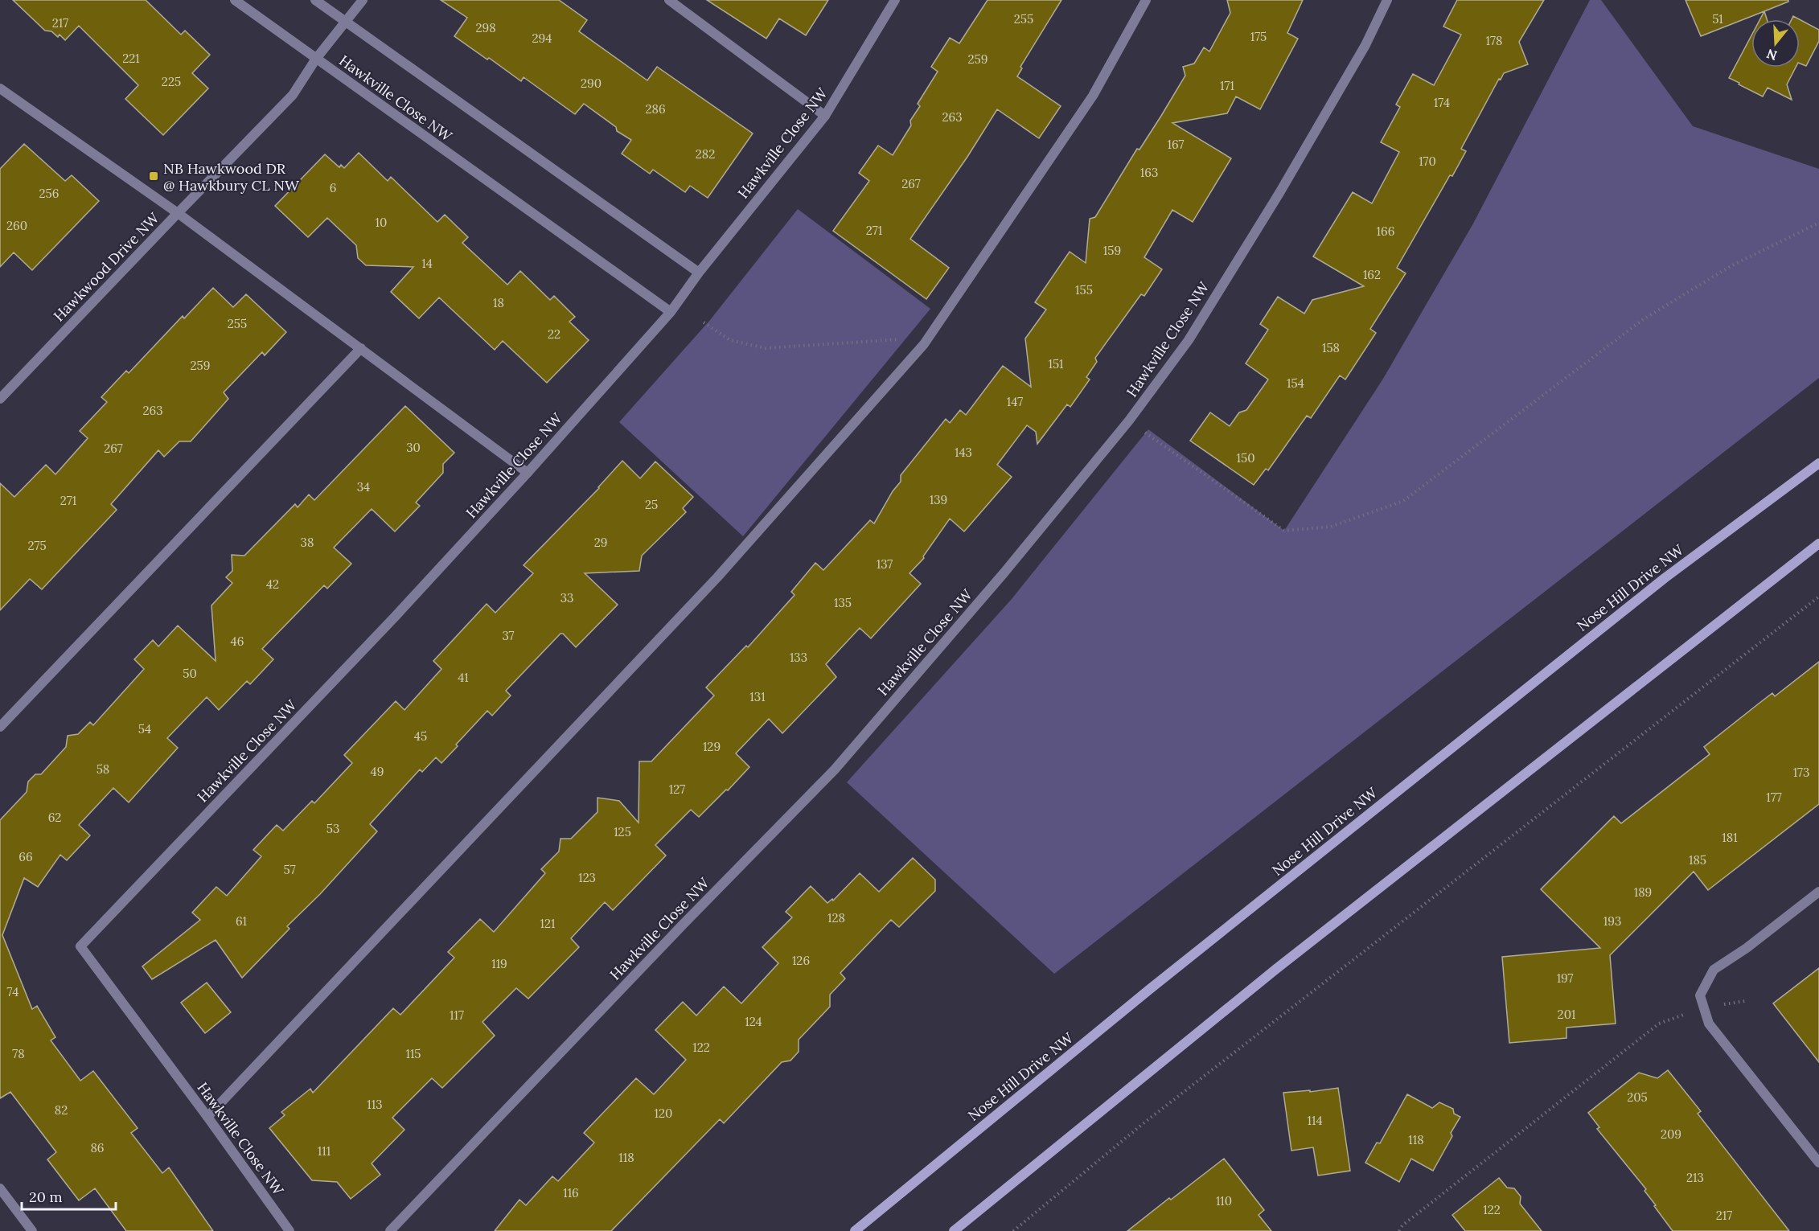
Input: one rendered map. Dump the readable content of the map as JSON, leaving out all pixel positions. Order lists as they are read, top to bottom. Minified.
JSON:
{"streets":{"main road":["Nose Hill Drive NW"],"street":["Hawkville Close NW","Hawkwood Drive NW"]},"crossings":[["Hawkville Close NW","Hawkwood Drive NW"]],"places":{"transit":["NB Hawkwood DR @ Hawkbury CL NW"]},"house_numbers":["255","51","217","298","175","294","178","221","259","225","290","171","174","286","263","167","282","170","163","267","6","256","10","260","271","166","159","14","162","155","18","255","22","158","151","259","154","147","263","30","267","143","150","34","139","271","25","38","29","275","137","42","33","135","37","46","133","50","41","131","54","45","129","58","49","173","127","177","62","53","125","181","66","185","57","123","189","128","61","193","121","126","119","197","74","201","117","124","122","78","115","205","113","82","120","114","209","118","86","111","118","213","116","110","122","217"],"scale_bar":"20 m","north":"bottom"}
